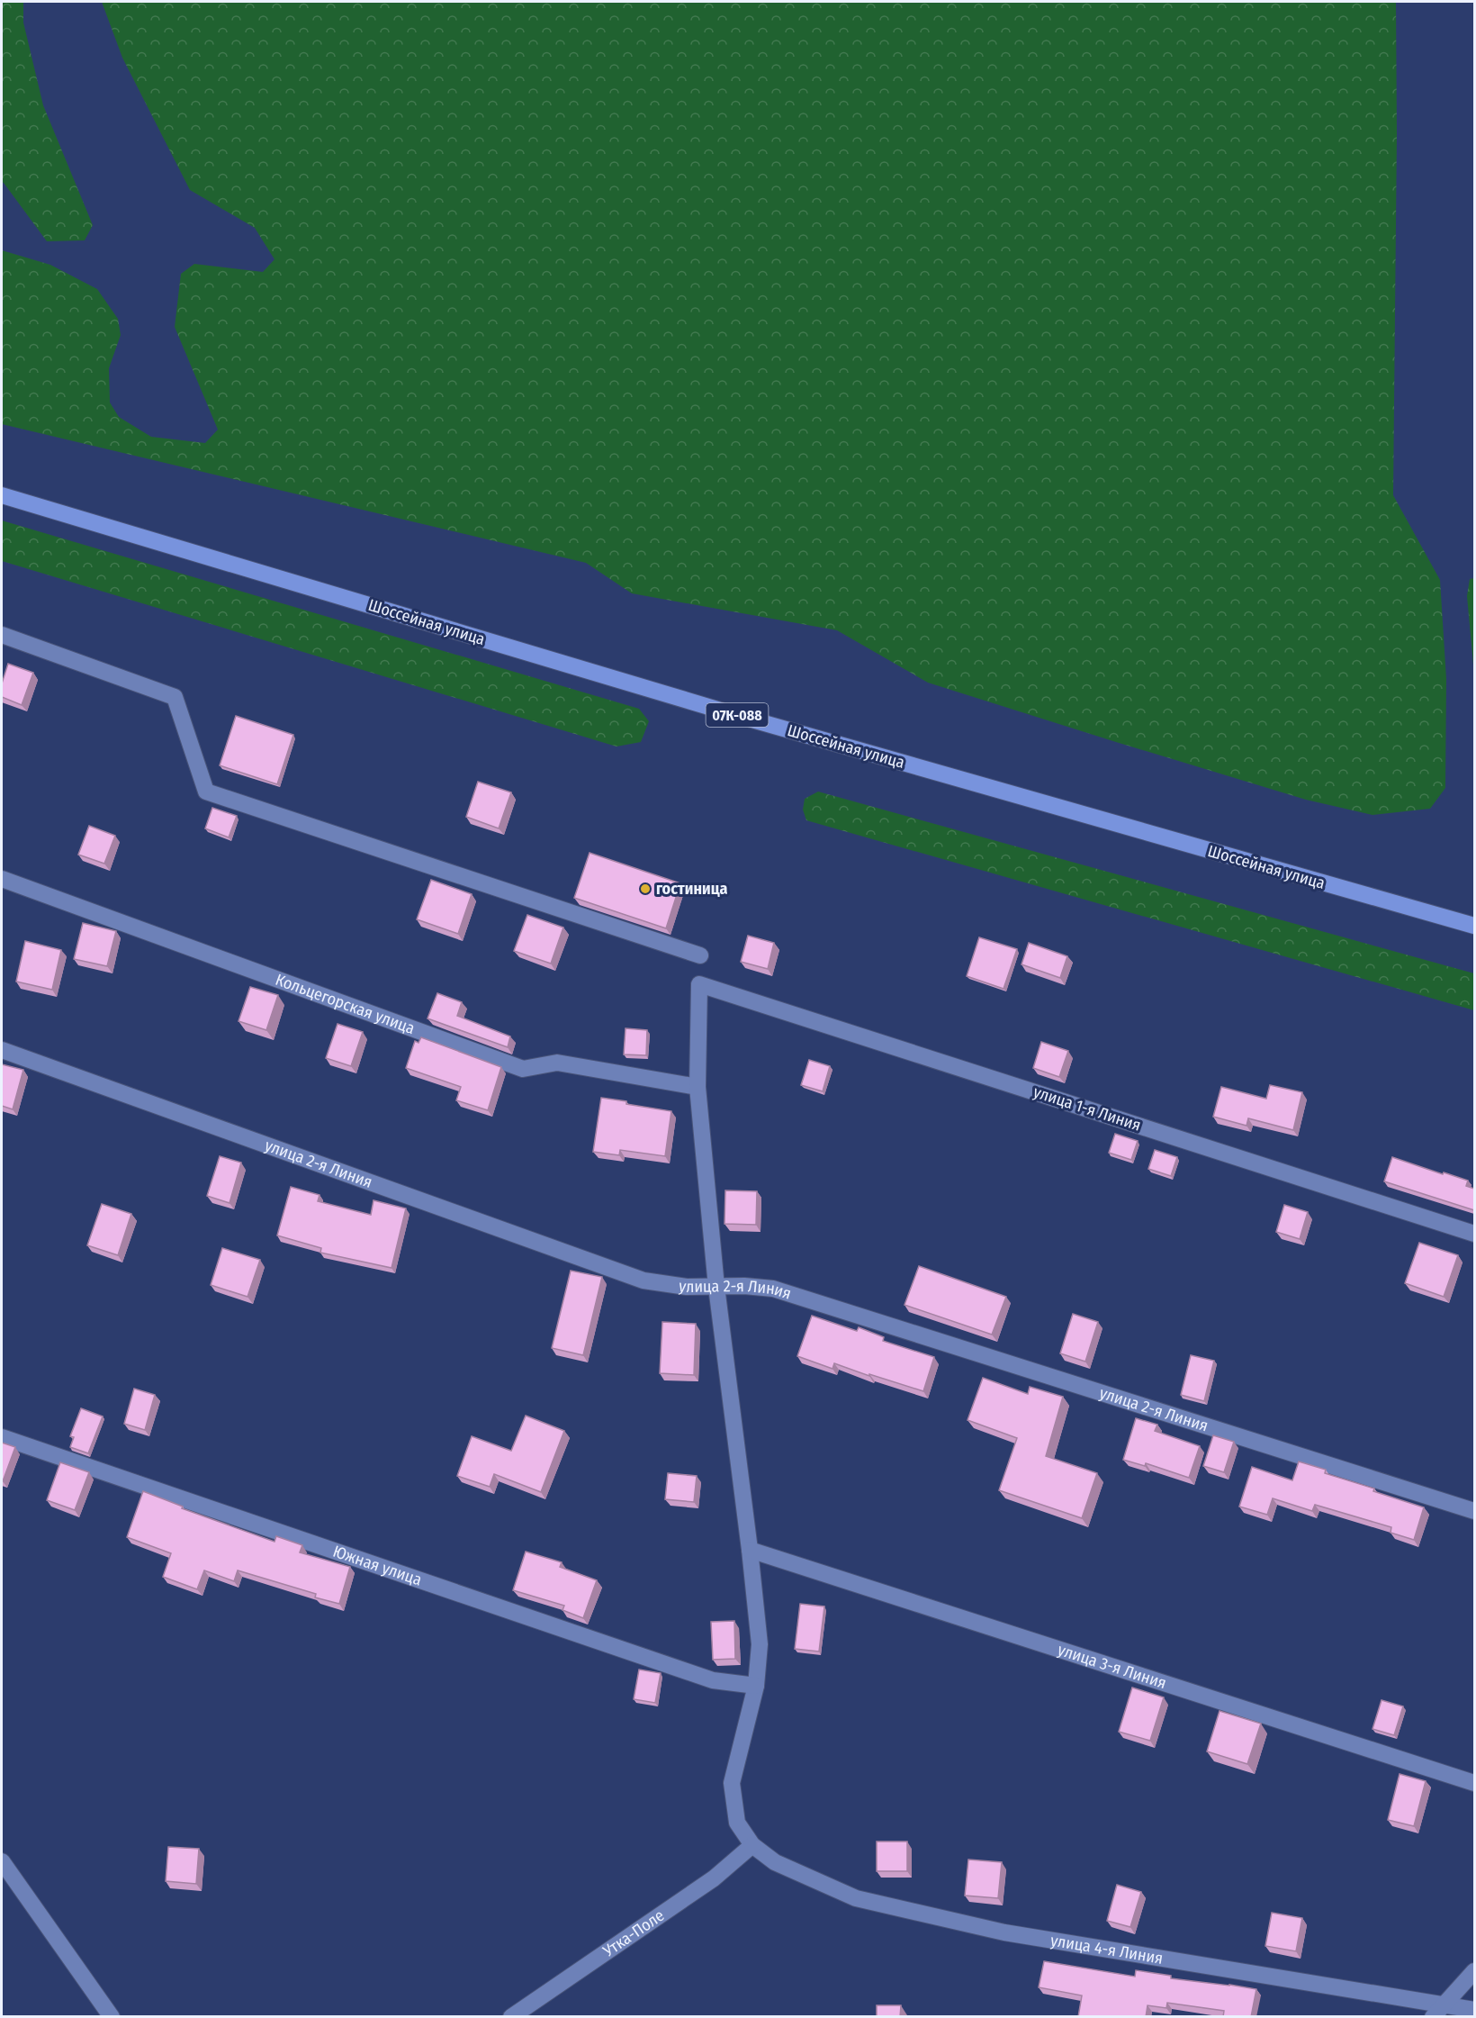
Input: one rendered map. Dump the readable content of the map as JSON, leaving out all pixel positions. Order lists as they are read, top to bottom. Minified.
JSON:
{"streets":{"main road":["Шоссейная улица","07К-088"],"street":["Кольцегорская улица","улица 1-я Линия","улица 2-я Линия","Южная улица","улица 3-я Линия","Утка-Поле","улица 4-я Линия"]},"crossings":[["Кольцегорская улица","улица 4-я Линия"],["улица 1-я Линия","улица 4-я Линия"],["улица 2-я Линия","улица 4-я Линия"],["Южная улица","улица 4-я Линия"],["улица 3-я Линия","улица 4-я Линия"],["Утка-Поле","улица 4-я Линия"]],"places":["гостиница"]}
